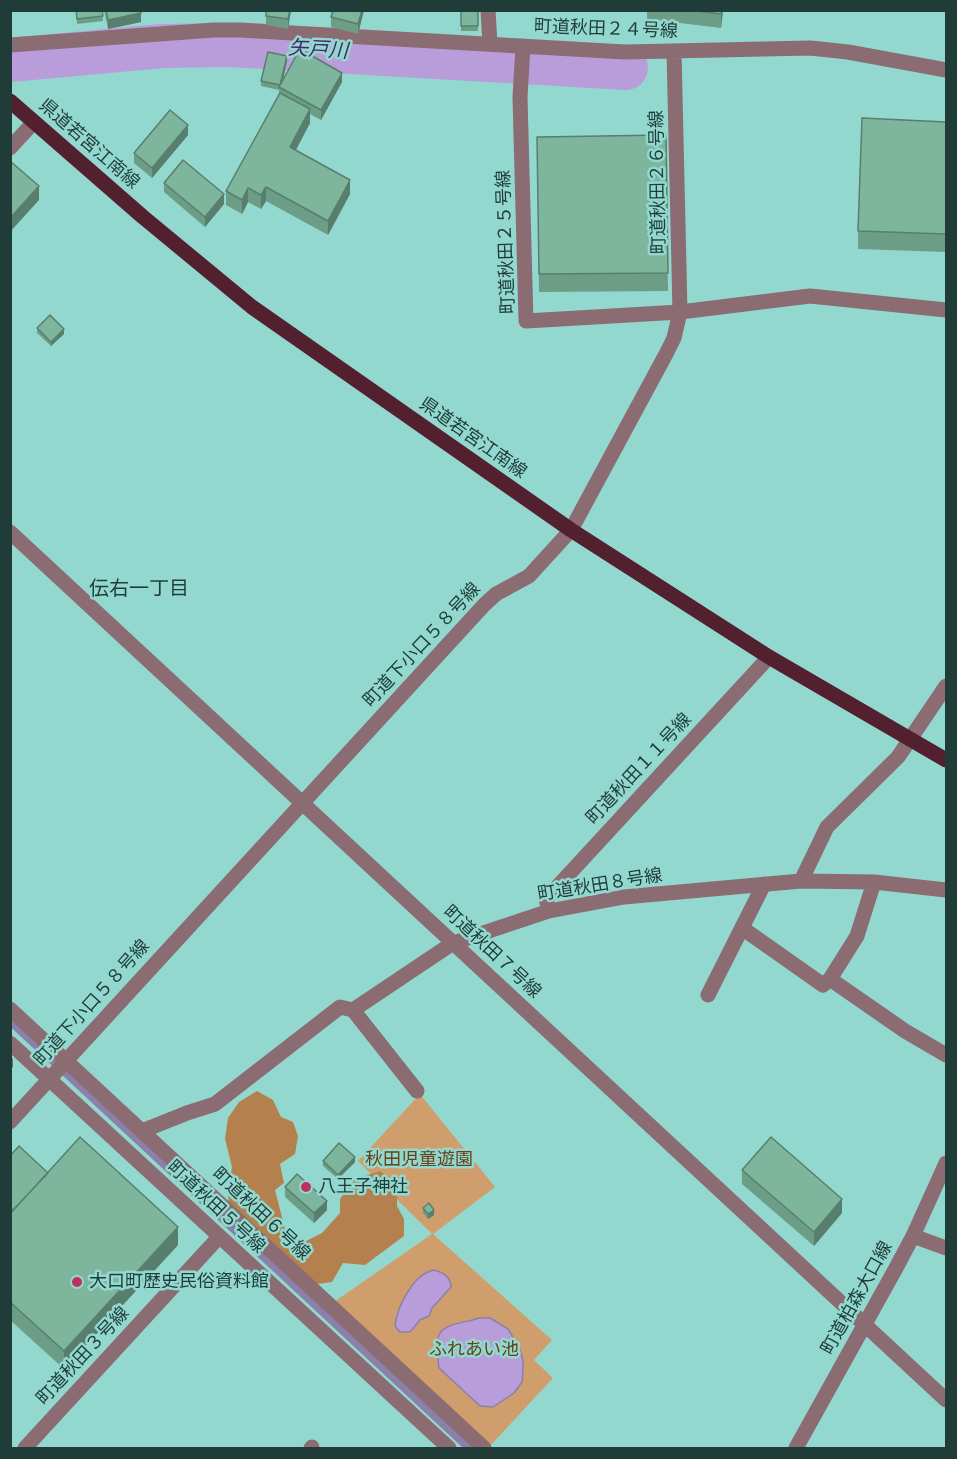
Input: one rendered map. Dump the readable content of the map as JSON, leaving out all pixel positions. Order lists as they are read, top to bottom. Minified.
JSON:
{"streets":{"main road":["県道若宮江南線"],"street":["町道秋田２４号線","町道秋田２６号線","町道秋田２５号線","町道下小口５８号線","町道秋田１１号線","町道秋田８号線","町道秋田７号線","町道秋田５号線","町道秋田６号線","町道柏森大口線","町道秋田３号線"]},"crossings":[["町道秋田２４号線","町道秋田２６号線"],["町道秋田２４号線","町道秋田２５号線"],["県道若宮江南線","町道下小口５８号線"],["県道若宮江南線","町道秋田１１号線"],["町道秋田２６号線","町道秋田２５号線"],["町道秋田２６号線","町道下小口５８号線"],["町道秋田２５号線","町道下小口５８号線"],["町道下小口５８号線","町道秋田７号線"],["町道下小口５８号線","町道秋田５号線"],["町道下小口５８号線","町道秋田６号線"],["町道秋田１１号線","町道秋田８号線"],["町道秋田８号線","町道秋田７号線"],["町道秋田８号線","町道秋田６号線"],["町道秋田７号線","町道柏森大口線"],["町道秋田５号線","町道秋田３号線"]],"districts":["伝右一丁目"],"water":["矢戸川"],"parks":["秋田児童遊園","ふれあい池"],"places":["八王子神社","大口町歴史民俗資料館"]}
